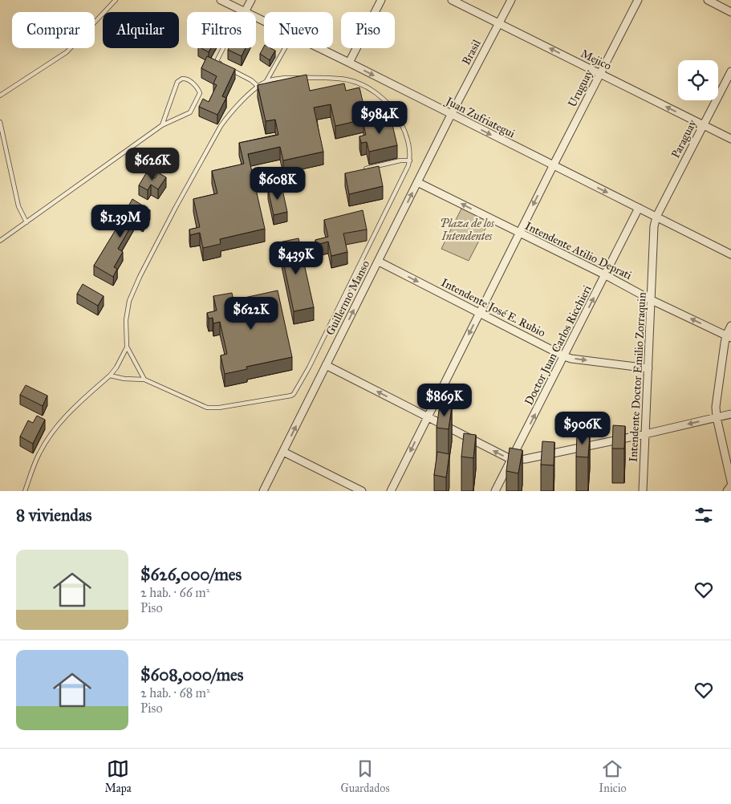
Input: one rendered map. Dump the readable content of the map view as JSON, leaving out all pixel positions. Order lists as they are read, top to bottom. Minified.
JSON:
{"streets":{"street":["Brasil","Mejico","Uruguay","Juan Zufriategui","Paraguay","Intendente Atilio Deprati","Guillermo Manso","Intendente José E. Rubio","Doctor Juan Carlos Ricchieri","Intendente Doctor Emilio Zorraquin"]},"crossings":[["Brasil","Mejico"],["Brasil","Juan Zufriategui"],["Brasil","Guillermo Manso"],["Mejico","Uruguay"],["Mejico","Paraguay"],["Uruguay","Juan Zufriategui"],["Uruguay","Intendente Atilio Deprati"],["Uruguay","Intendente José E. Rubio"],["Juan Zufriategui","Paraguay"],["Juan Zufriategui","Guillermo Manso"],["Juan Zufriategui","Doctor Juan Carlos Ricchieri"],["Juan Zufriategui","Intendente Doctor Emilio Zorraquin"],["Paraguay","Intendente Doctor Emilio Zorraquin"],["Intendente Atilio Deprati","Guillermo Manso"],["Intendente Atilio Deprati","Doctor Juan Carlos Ricchieri"],["Intendente Atilio Deprati","Intendente Doctor Emilio Zorraquin"],["Guillermo Manso","Intendente José E. Rubio"],["Intendente José E. Rubio","Doctor Juan Carlos Ricchieri"],["Intendente José E. Rubio","Intendente Doctor Emilio Zorraquin"]],"one_way":["Mejico","Uruguay","Juan Zufriategui","Intendente Atilio Deprati","Guillermo Manso","Intendente José E. Rubio","Doctor Juan Carlos Ricchieri"],"parks":["Plaza de los Intendentes"],"page":{"chip":["Comprar","Alquilar","Filtros","Nuevo","Piso"],"price":["$984K","$626K","$608K","$1.39M","$439K","$622K","$869K","$906K"],"heading":"8 viviendas","list":[{"name":"$626,000/mes","note":"2 hab. · 66 m² · Piso"},{"name":"$608,000/mes","note":"2 hab. · 68 m² · Piso"}],"tabs":["Mapa","Guardados","Inicio"]}}
